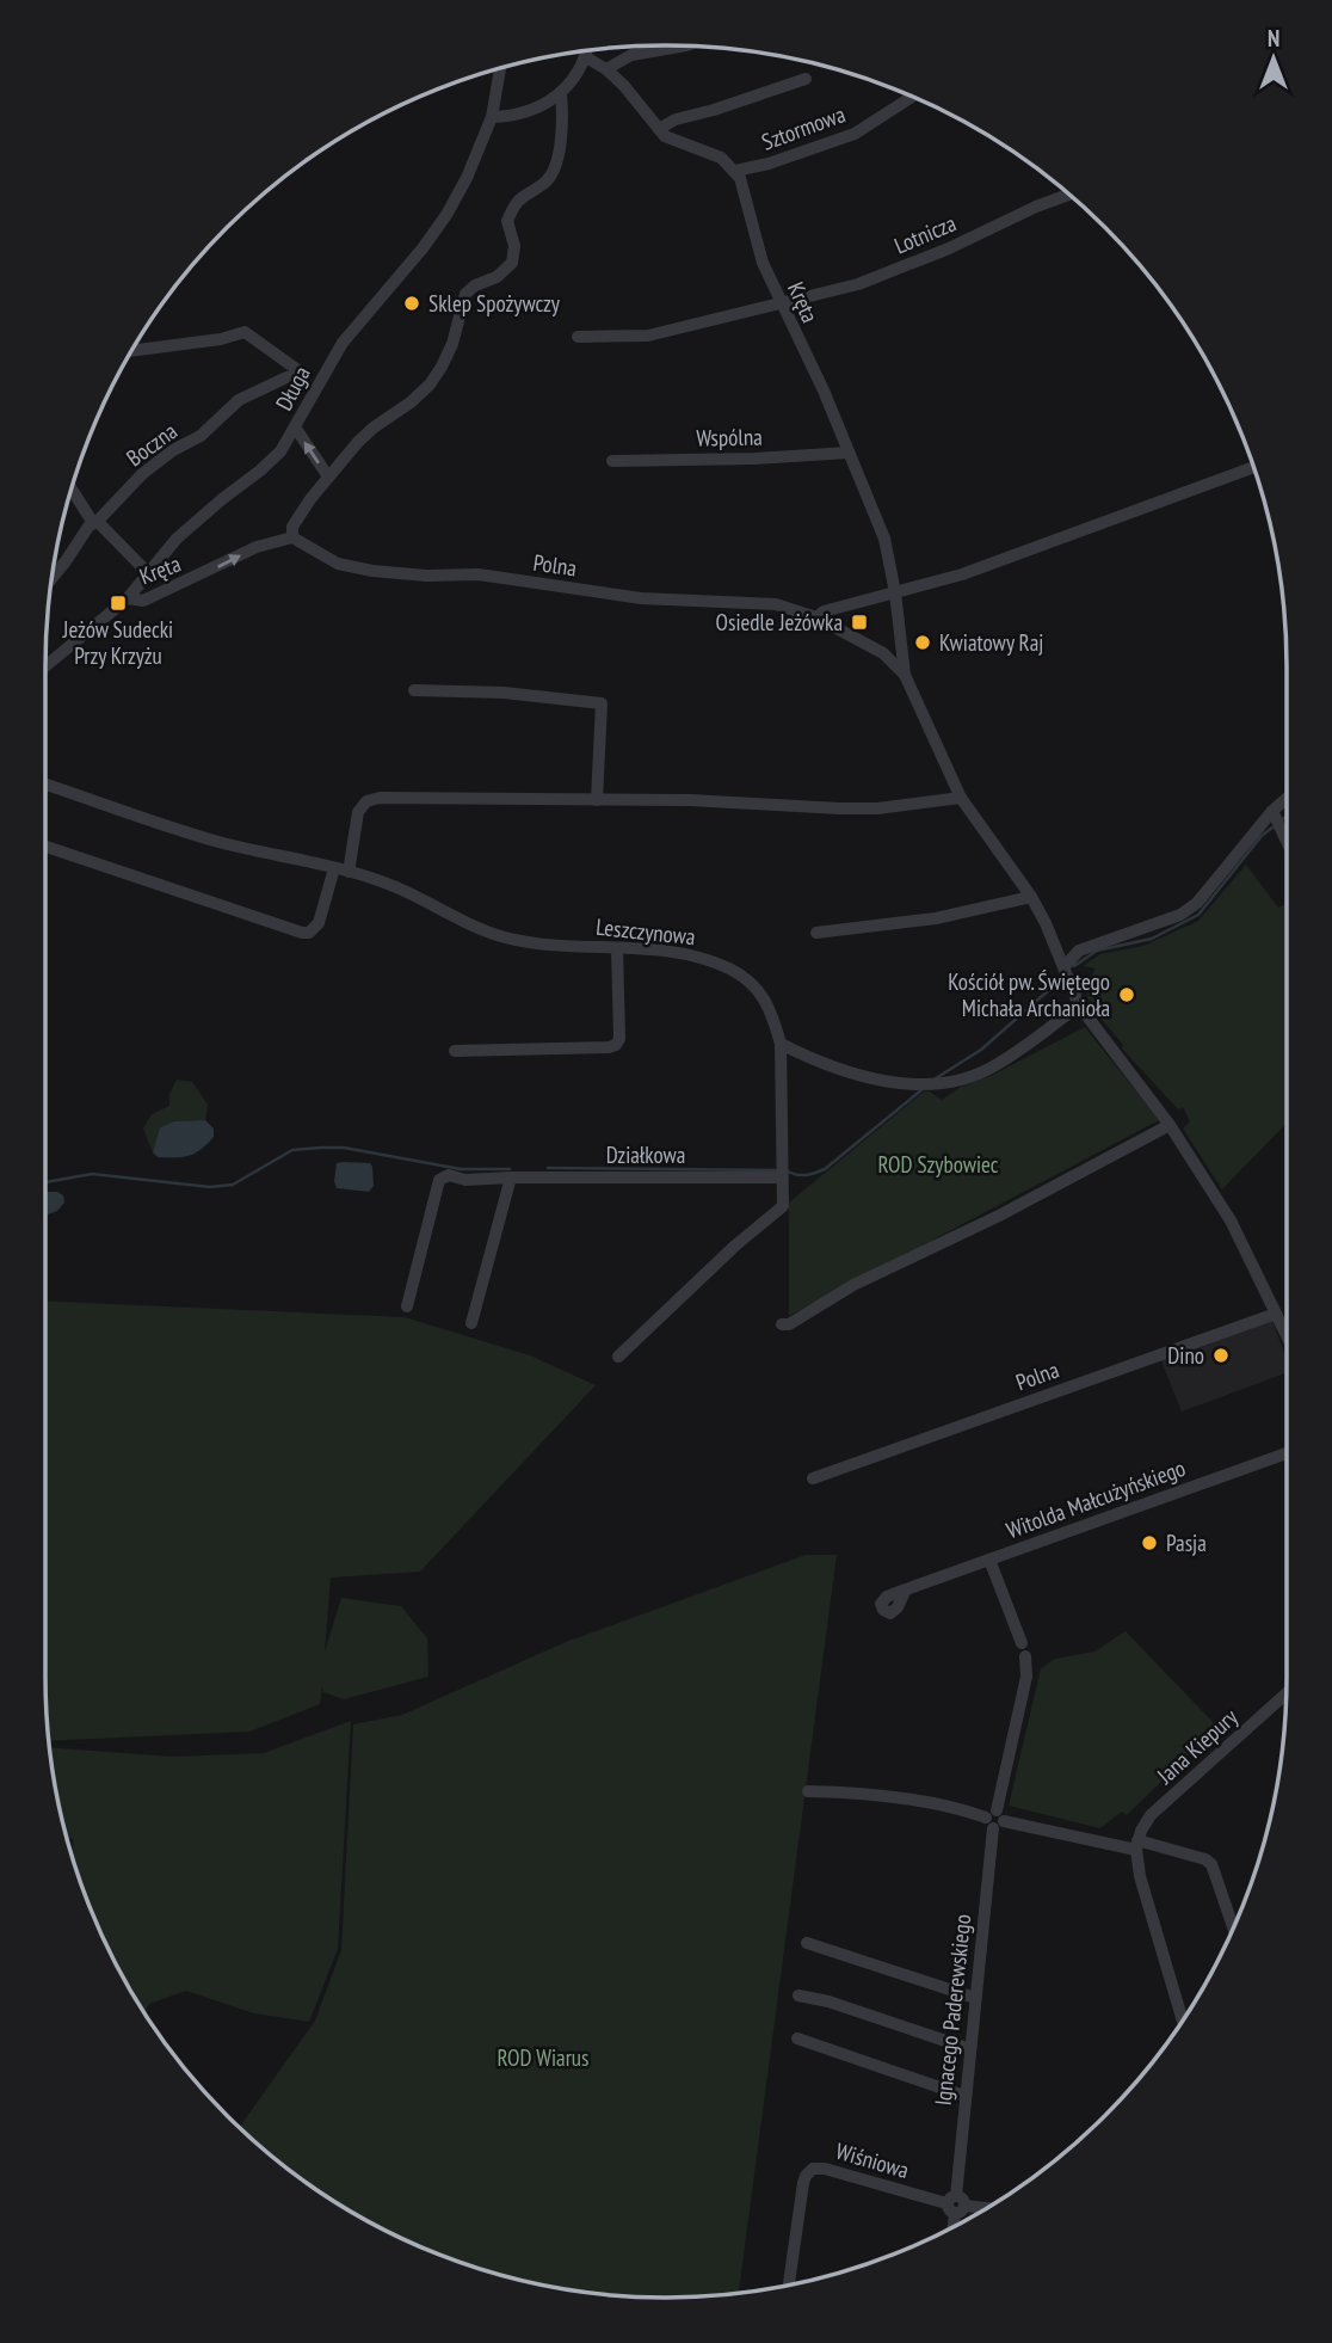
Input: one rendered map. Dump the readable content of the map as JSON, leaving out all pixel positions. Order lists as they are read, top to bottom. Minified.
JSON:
{"streets":{"street":["Sztormowa","Lotnicza","Kręta","Długa","Wspólna","Boczna","Polna","Leszczynowa","Działkowa","Witolda Małcużyńskiego","Jana Kiepury","Ignacego Paderewskiego","Wiśniowa"]},"crossings":[["Sztormowa","Kręta"],["Lotnicza","Kręta"],["Kręta","Długa"],["Kręta","Wspólna"],["Kręta","Polna"],["Witolda Małcużyńskiego","Ignacego Paderewskiego"],["Ignacego Paderewskiego","Wiśniowa"]],"parks":["ROD Szybowiec","ROD Wiarus"],"places":{"other":["Sklep Spożywczy","Kwiatowy Raj","Kościół pw. Świętego Michała Archanioła","Dino","Pasja"],"transit":["Jeżów Sudecki Przy Krzyżu","Osiedle Jeżówka"]},"north":"top"}
